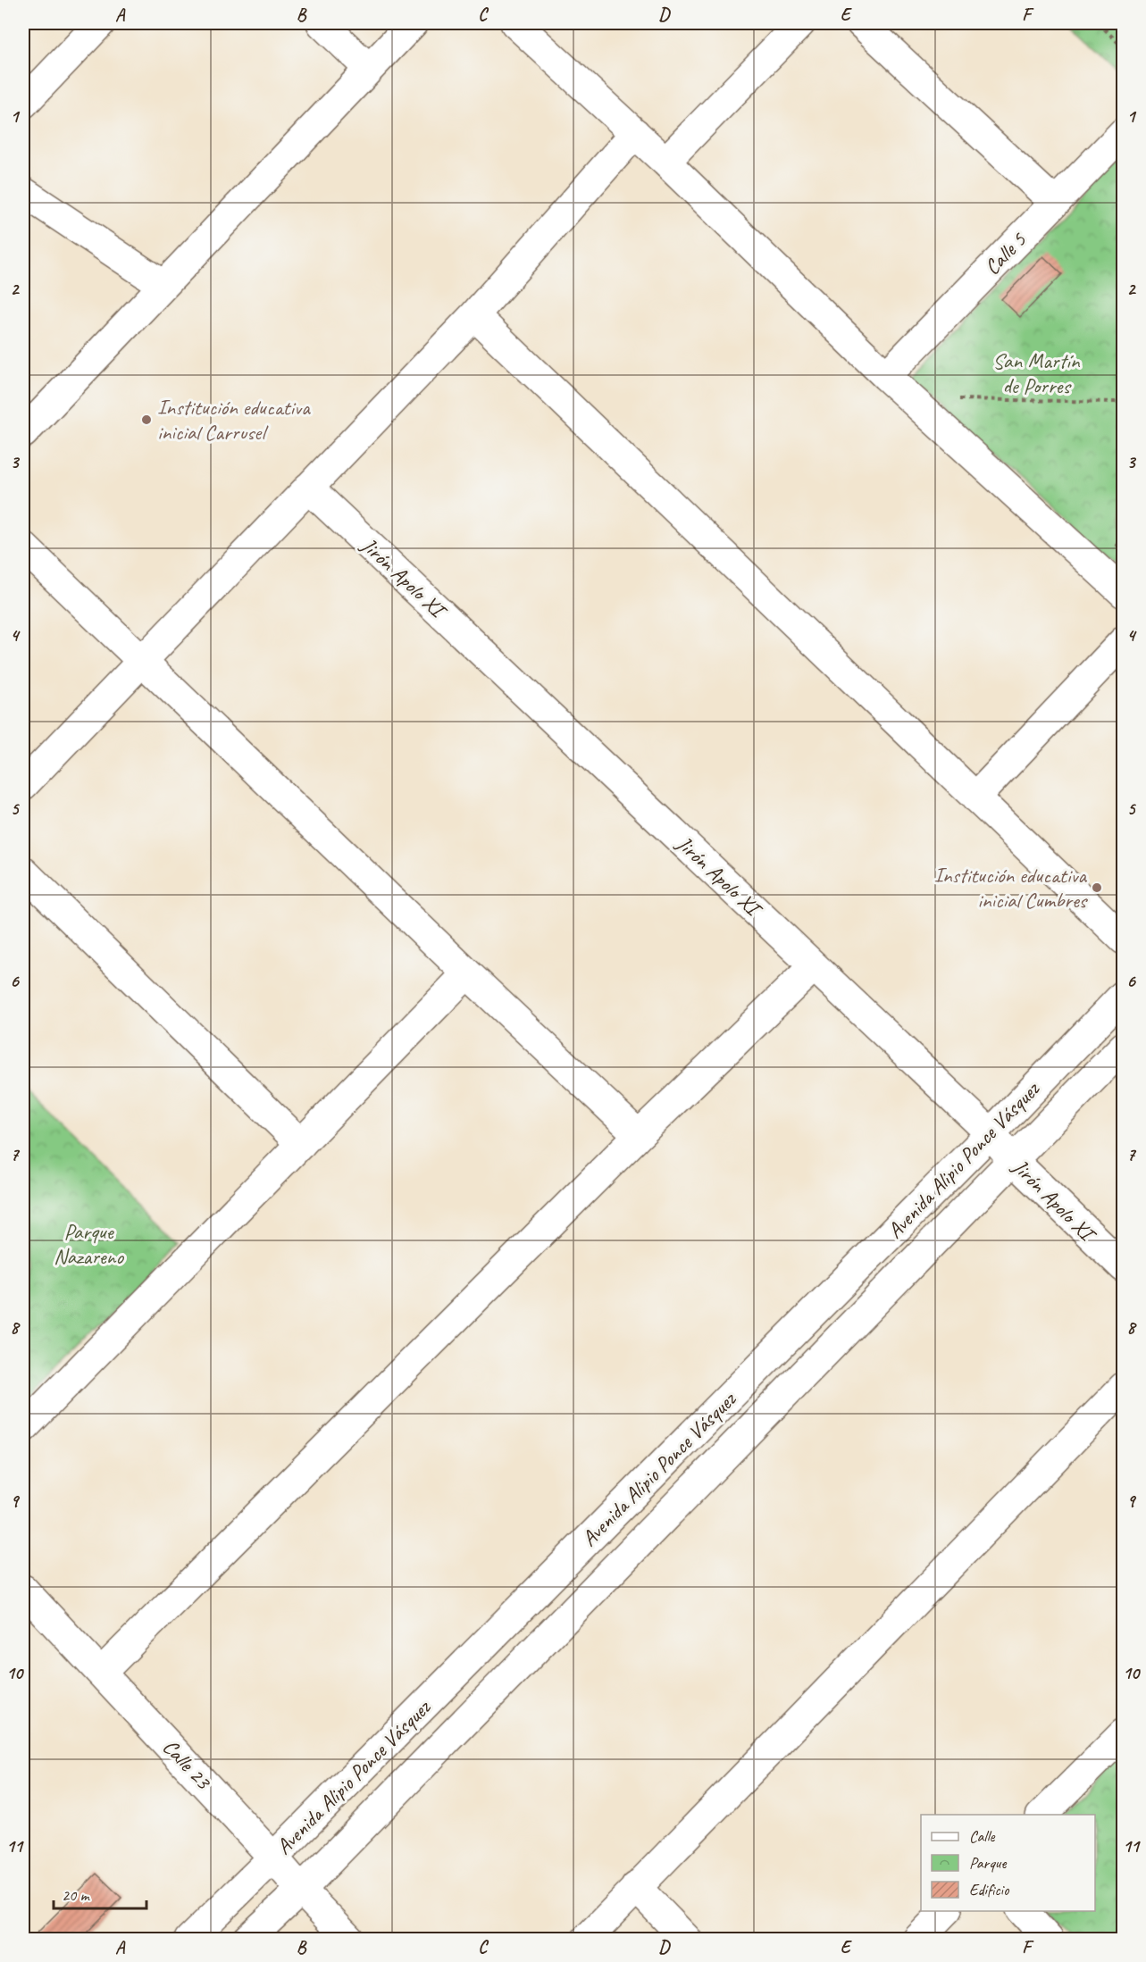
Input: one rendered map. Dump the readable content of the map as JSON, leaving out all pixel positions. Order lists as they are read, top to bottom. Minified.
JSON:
{"streets":{"street":["Calle 5","Jirón Apolo XI","Avenida Alipio Ponce Vásquez","Calle 23"]},"crossings":[["Jirón Apolo XI","Avenida Alipio Ponce Vásquez"],["Avenida Alipio Ponce Vásquez","Calle 23"]],"parks":["San Martín de Porres","Parque Nazareno"],"places":["Institución educativa inicial Carrusel","Institución educativa inicial Cumbres"],"legend":["Calle","Parque","Edificio"],"scale_bar":"20 m","grid":{"columns":["A","B","C","D","E","F"],"rows":["1","2","3","4","5","6","7","8","9","10","11"]}}
